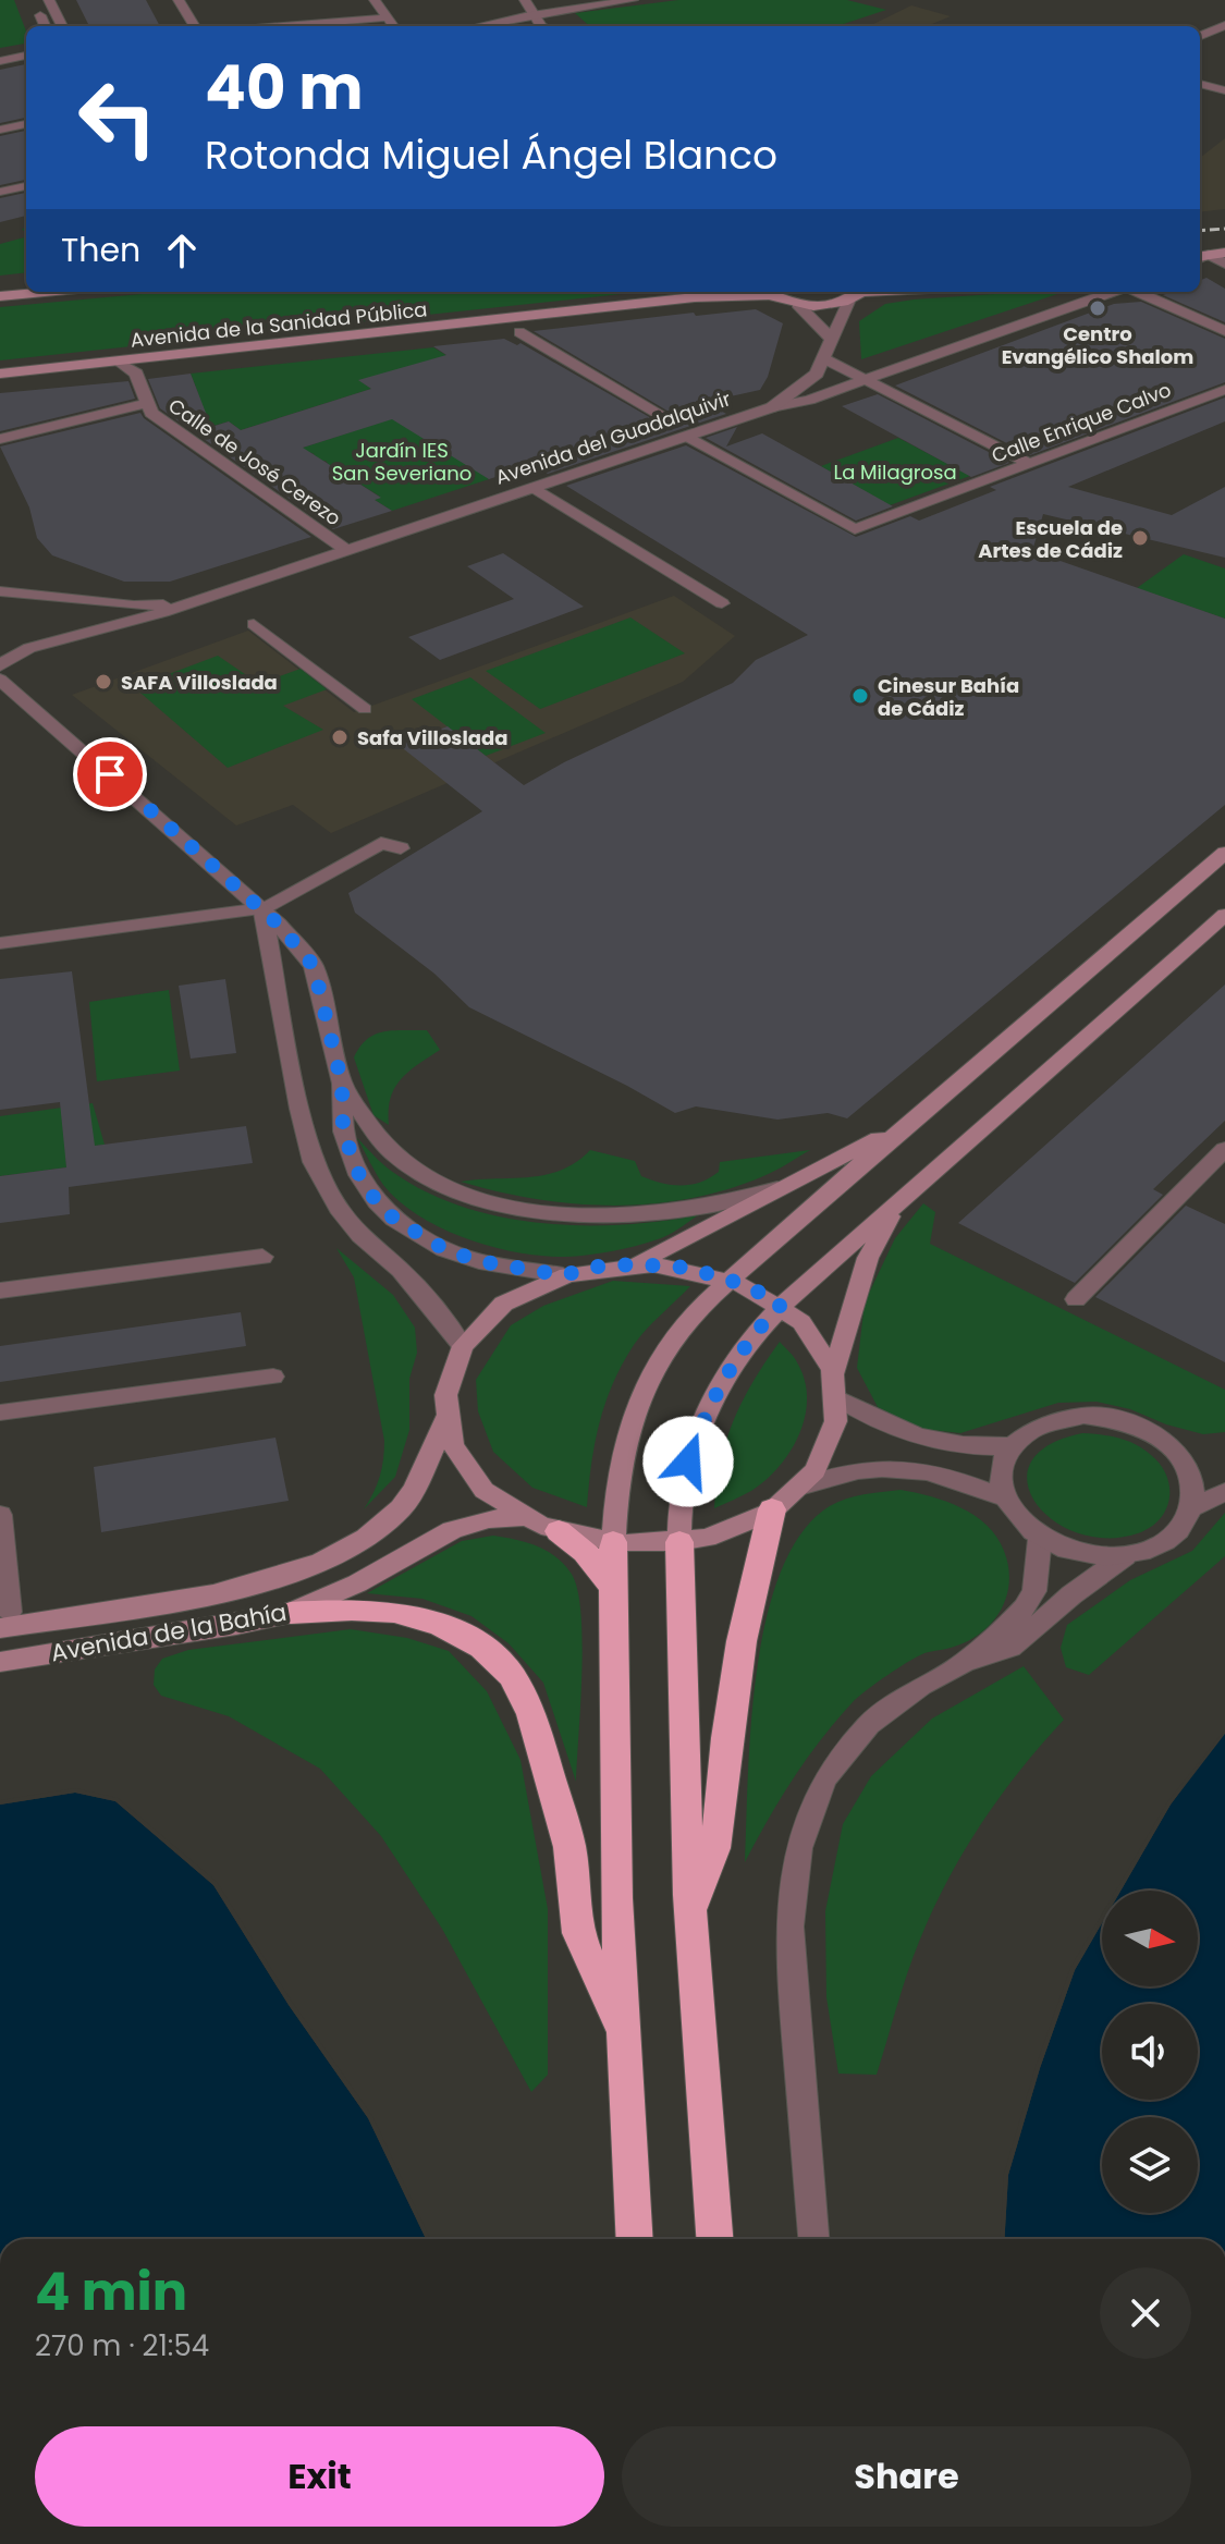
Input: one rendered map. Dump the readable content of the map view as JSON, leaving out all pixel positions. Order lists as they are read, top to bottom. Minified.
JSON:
{"streets":{"main road":["Avenida de la Sanidad Pública","Avenida de la Bahía"],"street":["Calle Enrique Calvo","Avenida del Guadalquivir","Calle de José Cerezo"]},"crossings":[["Avenida de la Sanidad Pública","Calle de José Cerezo"],["Calle Enrique Calvo","Avenida del Guadalquivir"],["Avenida del Guadalquivir","Calle de José Cerezo"]],"parks":["Jardín IES San Severiano","La Milagrosa"],"places":["Centro Evangélico Shalom","Escuela de Artes de Cádiz","SAFA Villoslada","Cinesur Bahía de Cádiz","Safa Villoslada"],"north":"right","page":{"turn":["40 m","Rotonda Miguel Ángel Blanco"],"then":"Then","heading":["4 min","270 m · 21:54"],"buttons":["Exit","Share"]}}
